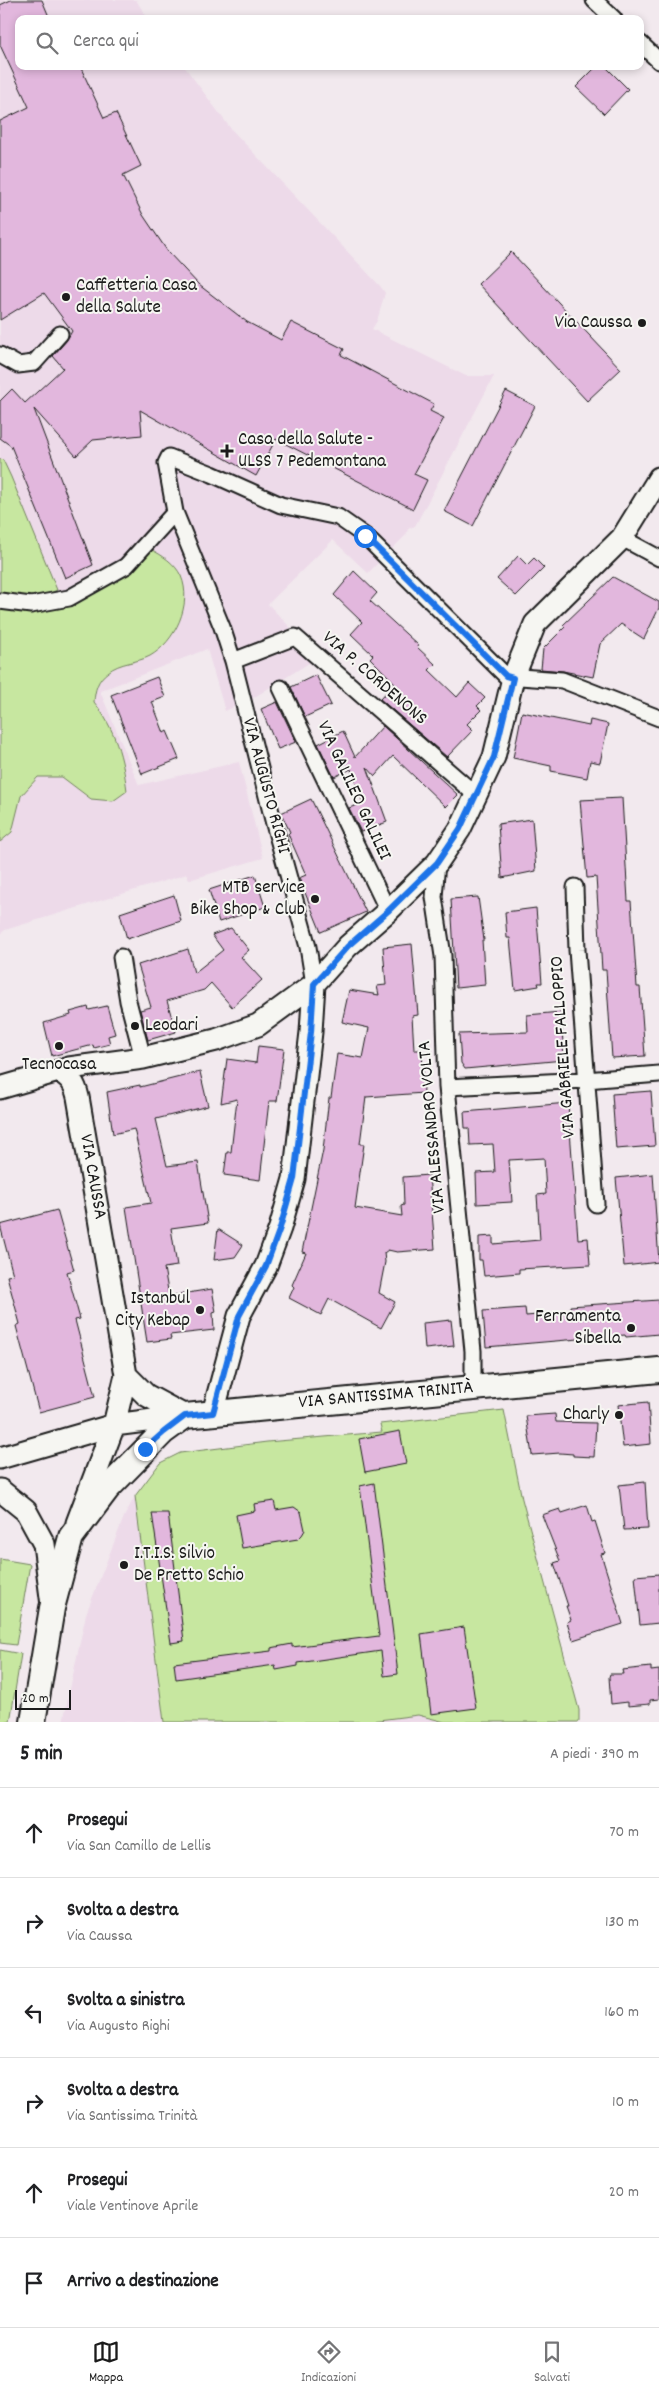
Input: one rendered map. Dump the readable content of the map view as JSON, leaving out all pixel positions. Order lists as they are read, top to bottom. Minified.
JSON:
{"streets":{"main road":["VIA SANTISSIMA TRINITÀ"],"street":["VIA P. CORDENONS","VIA AUGUSTO RIGHI","VIA GALILEO GALILEI","VIA GABRIELE FALLOPPIO","VIA ALESSANDRO VOLTA","VIA CAUSSA"]},"crossings":[["VIA P. CORDENONS","VIA AUGUSTO RIGHI"],["VIA AUGUSTO RIGHI","VIA SANTISSIMA TRINITÀ"],["VIA ALESSANDRO VOLTA","VIA SANTISSIMA TRINITÀ"],["VIA CAUSSA","VIA SANTISSIMA TRINITÀ"]],"places":{"other":["Caffetteria Casa della Salute","Via Caussa","MTB service Bike Shop & Club","Leodari","Tecnocasa","Istanbul City Kebap","Ferramenta Sibella","Charly","I.T.I.S. Silvio De Pretto Schio"],"health":["Casa della Salute - ULSS 7 Pedemontana"]},"scale_bar":"20 m","page":{"search":"Cerca qui","scale":"20 m","heading":["5 min","A piedi · 390 m"],"list":[["Prosegui","Via San Camillo de Lellis","70 m"],["Svolta a destra","Via Caussa","130 m"],["Svolta a sinistra","Via Augusto Righi","160 m"],["Svolta a destra","Via Santissima Trinità","10 m"],["Prosegui","Viale Ventinove Aprile","20 m"],"Arrivo a destinazione"],"nav":["Mappa","Indicazioni","Salvati"]}}
